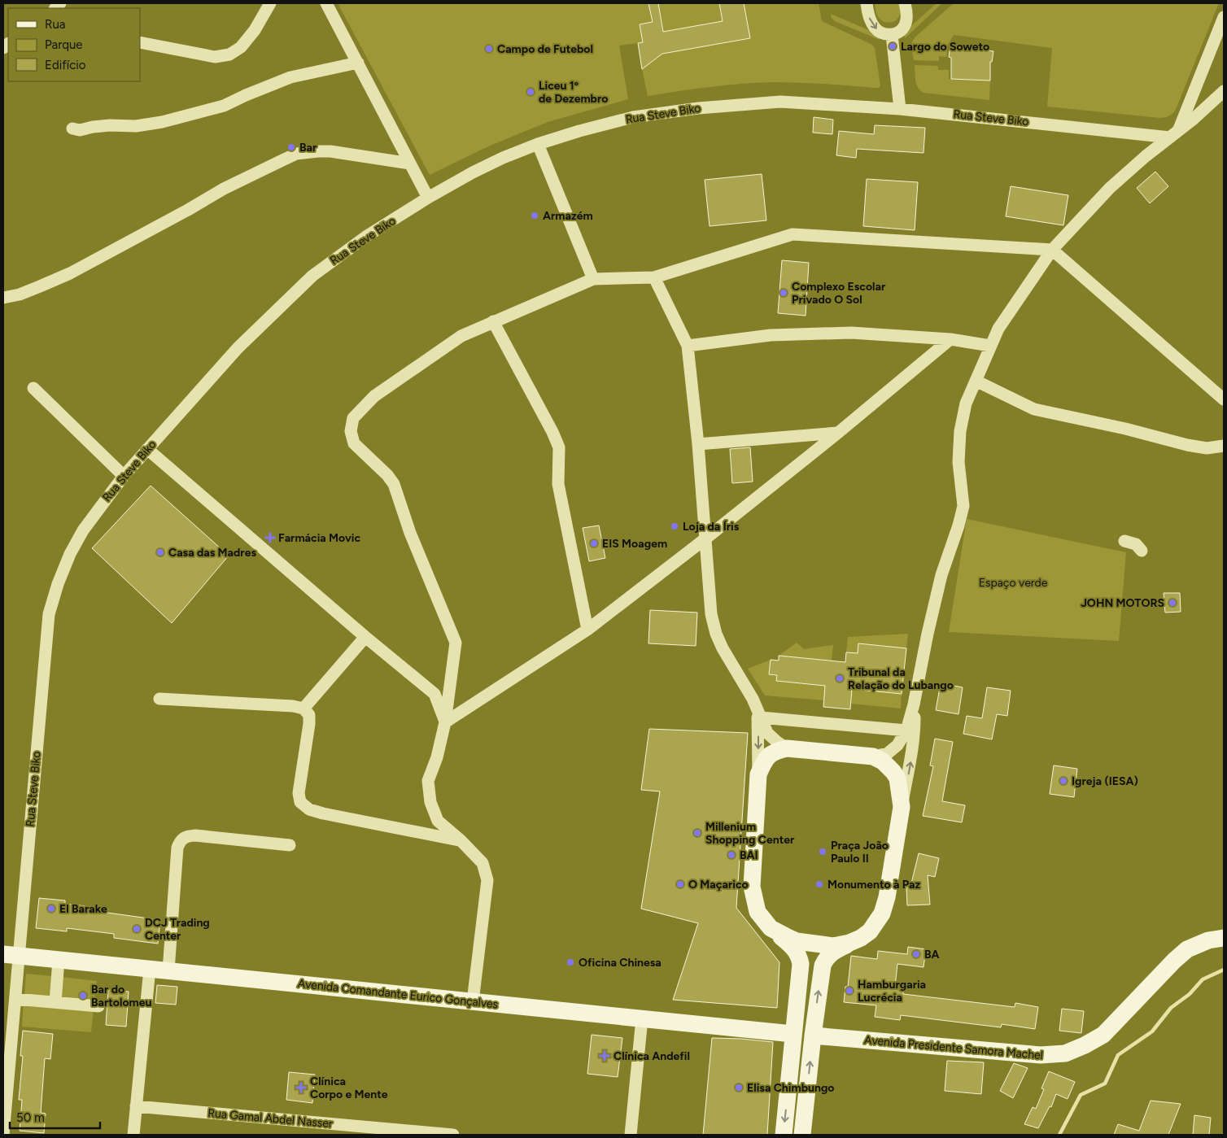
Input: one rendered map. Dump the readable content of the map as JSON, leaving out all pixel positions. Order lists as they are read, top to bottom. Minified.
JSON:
{"streets":{"main road":["Avenida Comandante Eurico Gonçalves","Avenida Presidente Samora Machel"],"street":["Rua Steve Biko","Rua Gamal Abdel Nasser"]},"crossings":[["Rua Steve Biko","Avenida Comandante Eurico Gonçalves"]],"parks":["Espaço verde"],"places":{"other":["Largo do Soweto","Campo de Futebol","Liceu 1º de Dezembro","Bar","Armazém","Complexo Escolar Privado O Sol","Loja da Íris","EIS Moagem","Casa das Madres","JOHN MOTORS","Tribunal da Relação do Lubango","Igreja (IESA)","Millenium Shopping Center","Praça João Paulo II","BAI","O Maçarico","Monumento à Paz","El Barake","DCJ Trading Center","BA","Oficina Chinesa","Hamburgaria Lucrécia","Bar do Bartolomeu","Elisa Chimbungo"],"health":["Farmácia Movic","Clínica Andefil","Clínica Corpo e Mente"]},"legend":["Rua","Parque","Edifício"],"scale_bar":"50 m"}
